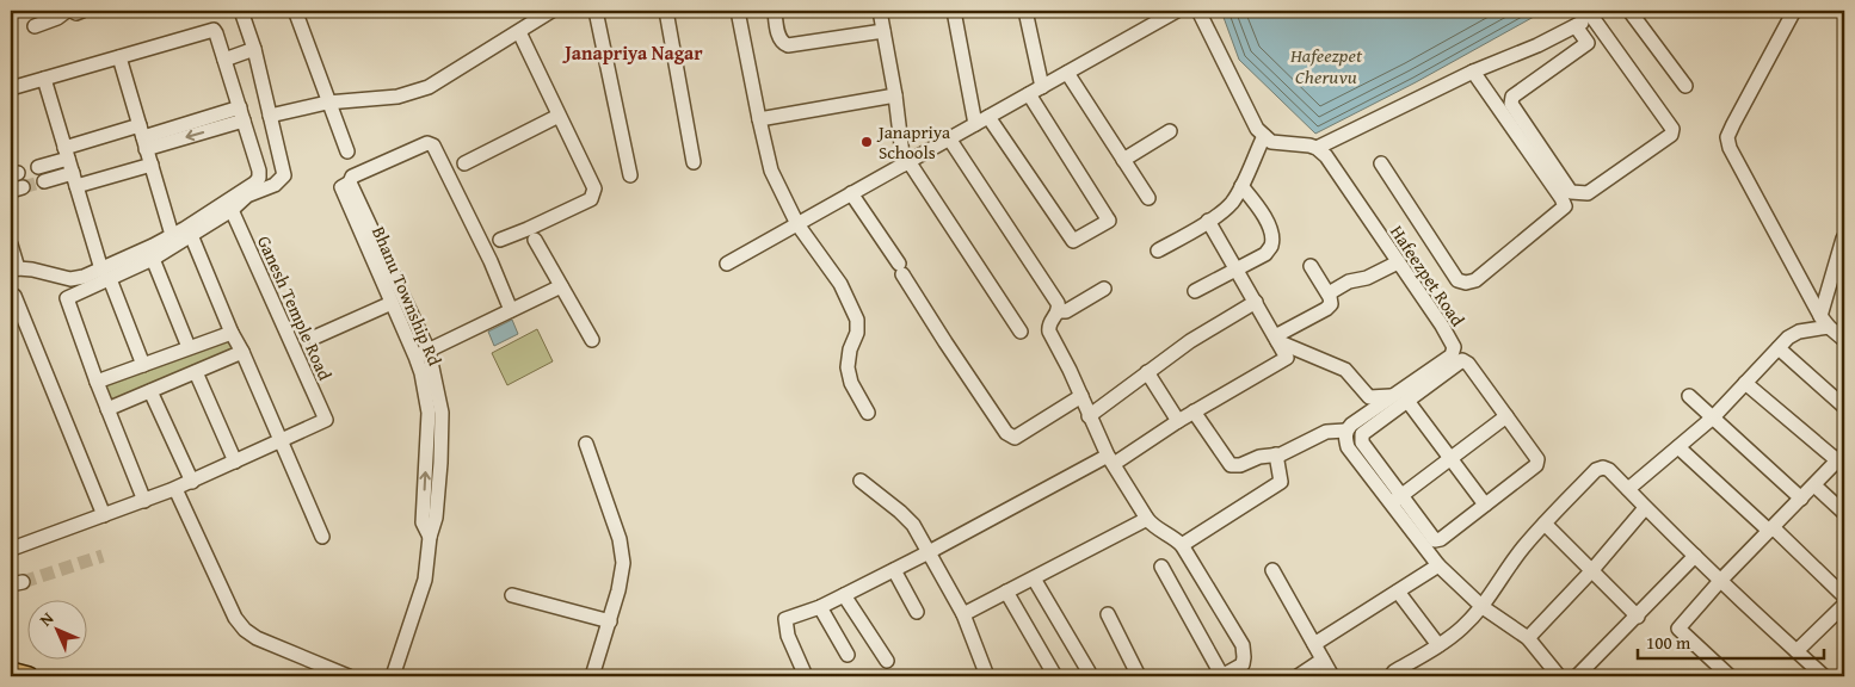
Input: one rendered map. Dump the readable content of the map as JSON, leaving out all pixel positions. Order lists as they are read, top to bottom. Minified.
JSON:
{"streets":{"street":["Hafeezpet Road","Bhanu Township Rd","Ganesh Temple Road"]},"districts":["Janapriya Nagar"],"water":["Hafeezpet Cheruvu"],"places":["Janapriya Schools"],"scale_bar":"100 m","north":"top left"}
